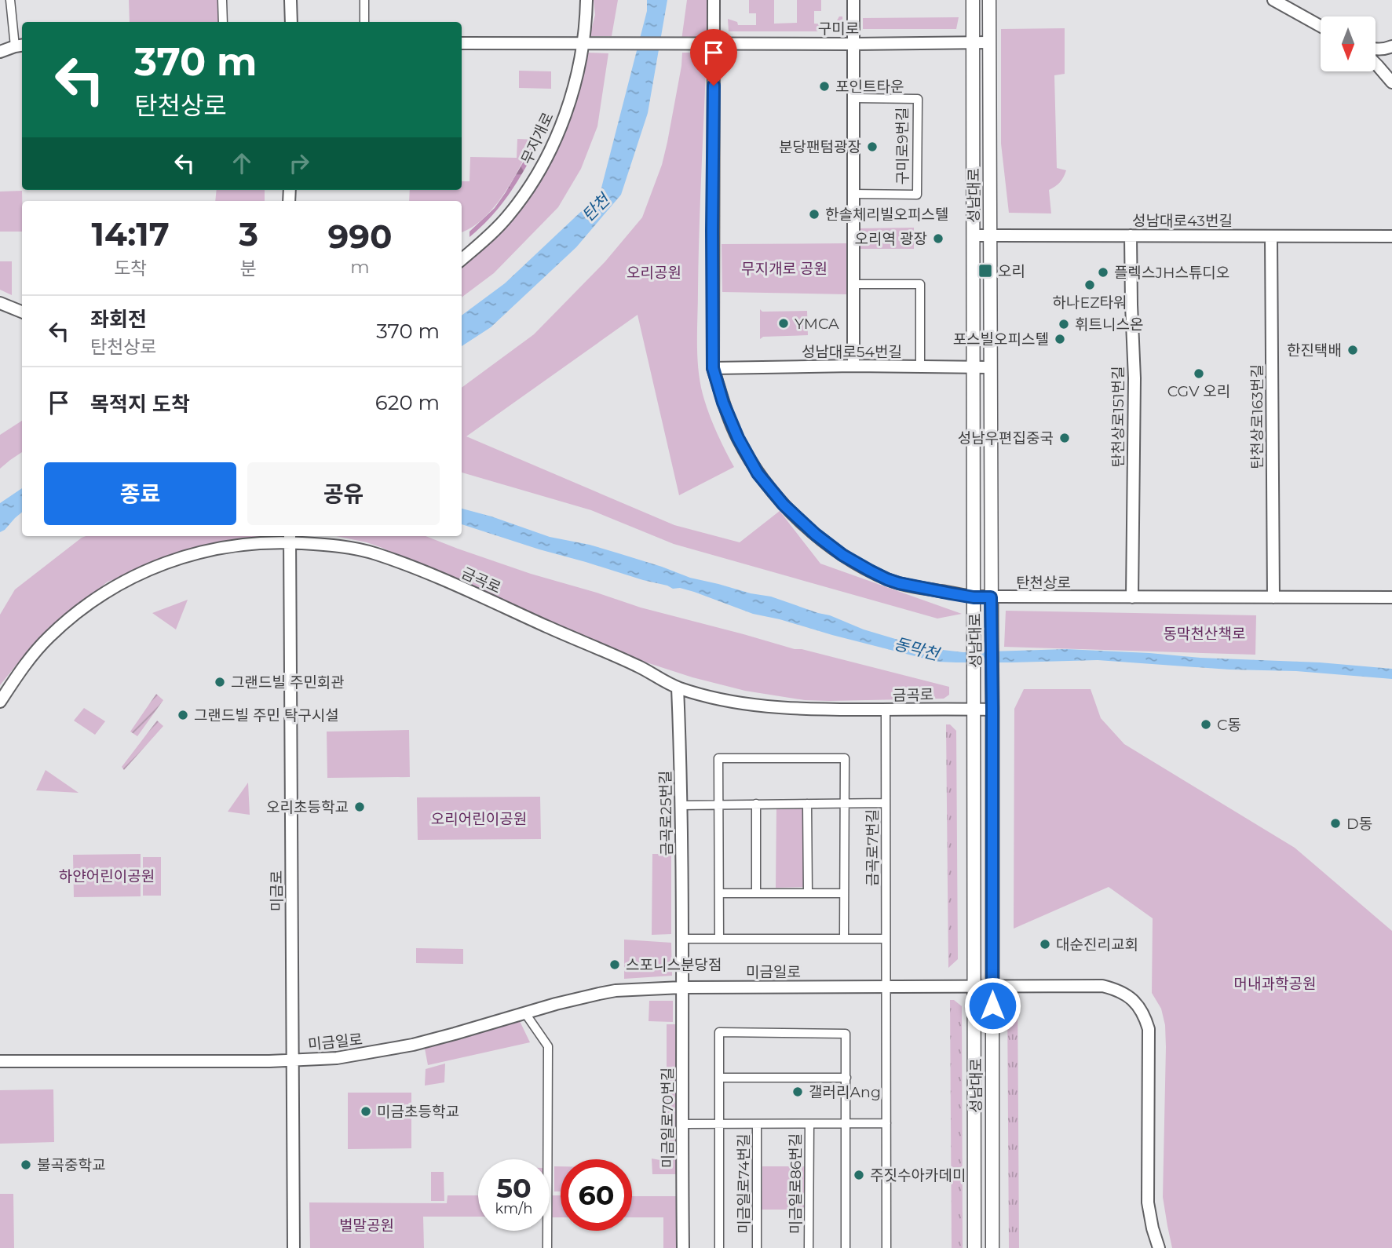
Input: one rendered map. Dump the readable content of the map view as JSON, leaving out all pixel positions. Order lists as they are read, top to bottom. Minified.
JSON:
{"streets":{"main road":["성남대로"],"street":["구미로","무지개로","구미로9번길","성남대로43번길","성남대로54번길","탄천상로151번길","탄천상로163번길","금곡로","탄천상로","금곡로25번길","금곡로7번길","미금로","미금일로","미금일로70번길","미금일로74번길","미금일로86번길"]},"crossings":[["구미로","무지개로"],["구미로","성남대로"],["구미로","탄천상로"],["성남대로","성남대로43번길"],["성남대로","성남대로54번길"],["성남대로","금곡로"],["성남대로","탄천상로"],["성남대로","미금일로"],["성남대로43번길","탄천상로151번길"],["성남대로43번길","탄천상로163번길"],["성남대로54번길","탄천상로"],["탄천상로151번길","탄천상로"],["탄천상로163번길","탄천상로"],["금곡로","금곡로25번길"],["금곡로","금곡로7번길"],["금곡로","미금로"],["금곡로25번길","미금일로"],["금곡로25번길","미금일로70번길"],["금곡로7번길","미금일로"],["금곡로7번길","미금일로86번길"],["미금로","미금일로"],["미금일로","미금일로70번길"]],"water":["탄천","동막천"],"parks":["무지개로 공원","오리공원","동막천산책로","오리어린이공원","하얀어린이공원","머내과학공원","벌말공원"],"places":{"other":["포인트타운","분당팬텀광장","한솔체리빌오피스텔","오리역 광장","플렉스JH스튜디오","하나EZ타워","YMCA","휘트니스온","포스빌오피스텔","한진택배","CGV 오리","성남우편집중국","그랜드빌 주민회관","그랜드빌 주민 탁구시설","C동","오리초등학교","D동","대순진리교회","스포니스분당점","갤러리Ang","미금초등학교","불곡중학교","주짓수아카데미"],"transit":["오리"]},"north":"bottom","page":{"turn":["370 m","탄천상로"],"eta":["14:17","도착","3","분","990","m"],"list":[{"name":"좌회전","note":"탄천상로","value":"370 m"},{"name":"목적지 도착","value":"620 m"}],"buttons":["종료","공유"],"speed":"50 km/h","limit":"60"}}
